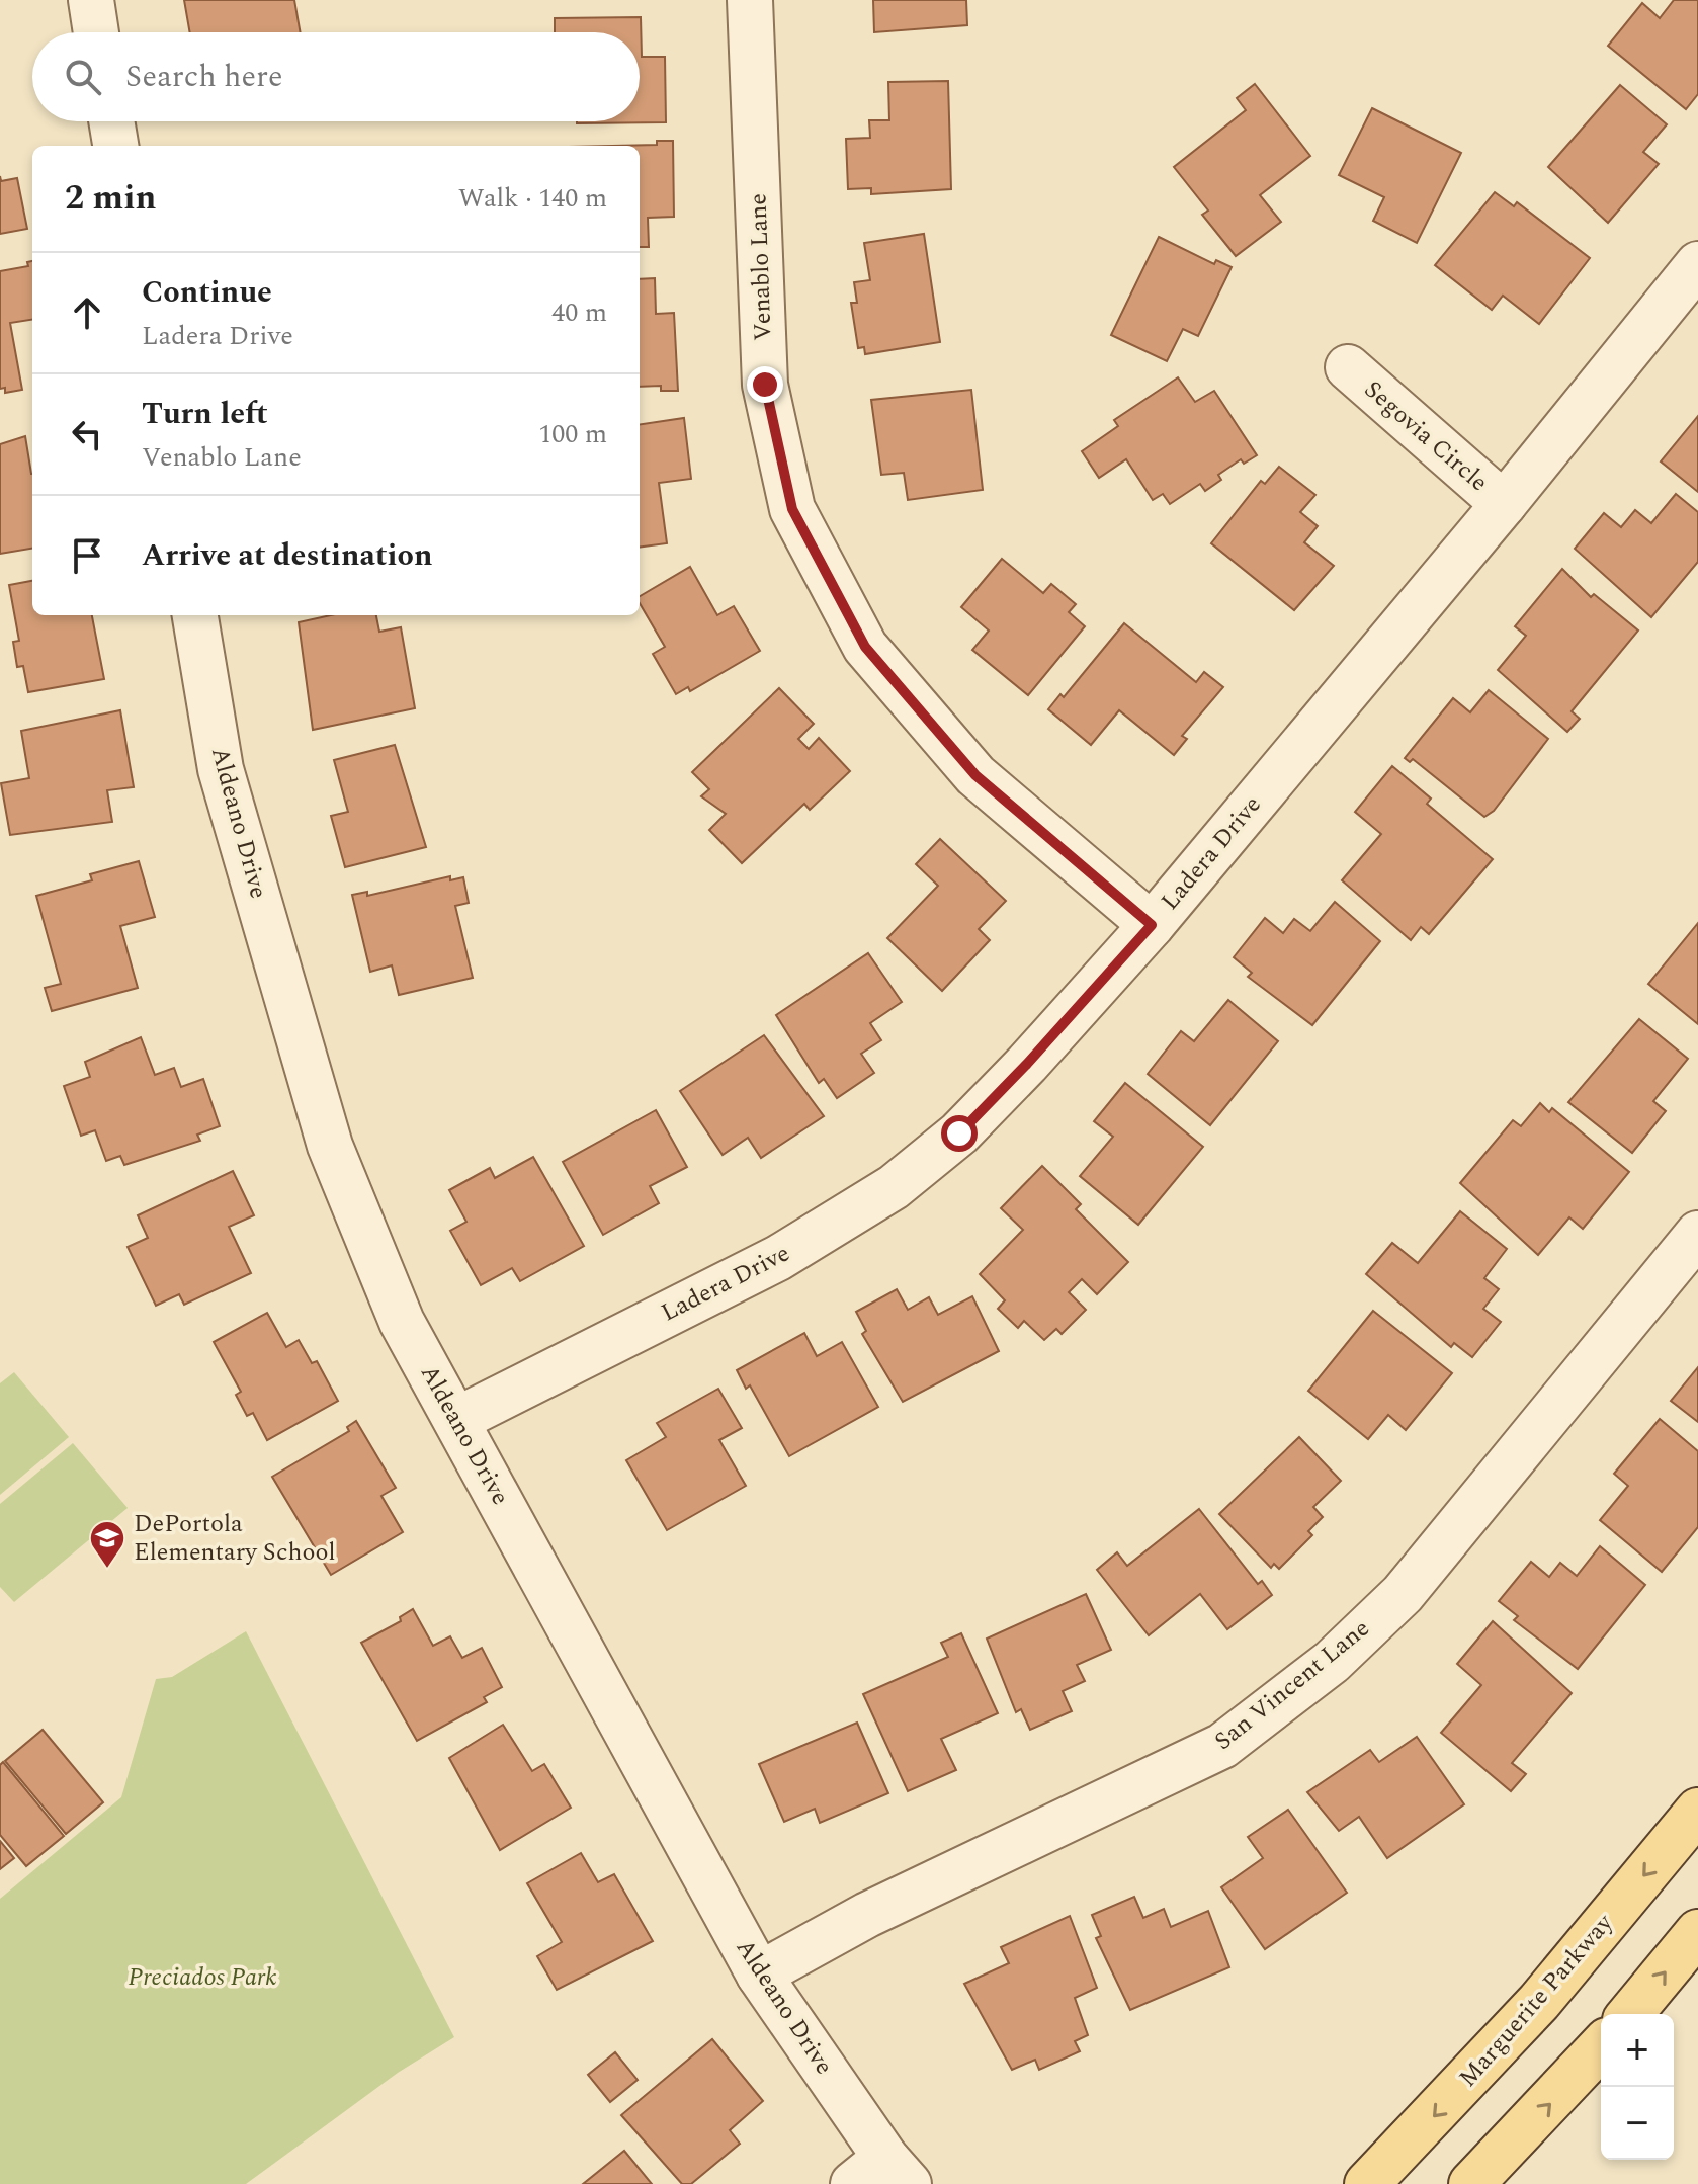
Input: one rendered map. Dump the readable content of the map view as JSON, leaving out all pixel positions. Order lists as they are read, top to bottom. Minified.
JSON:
{"streets":{"main road":["Marguerite Parkway"],"street":["Venablo Lane","Segovia Circle","Aldeano Drive","Ladera Drive","San Vincent Lane"]},"crossings":[["Venablo Lane","Ladera Drive"],["Segovia Circle","Ladera Drive"],["Aldeano Drive","Ladera Drive"],["Aldeano Drive","San Vincent Lane"]],"parks":["Preciados Park"],"places":{"school or university":["DePortola Elementary School"]},"page":{"search":"Search here","heading":["2 min","Walk · 140 m"],"list":[["Continue","Ladera Drive","40 m"],["Turn left","Venablo Lane","100 m"],"Arrive at destination"],"map_buttons":["+","−"]}}
